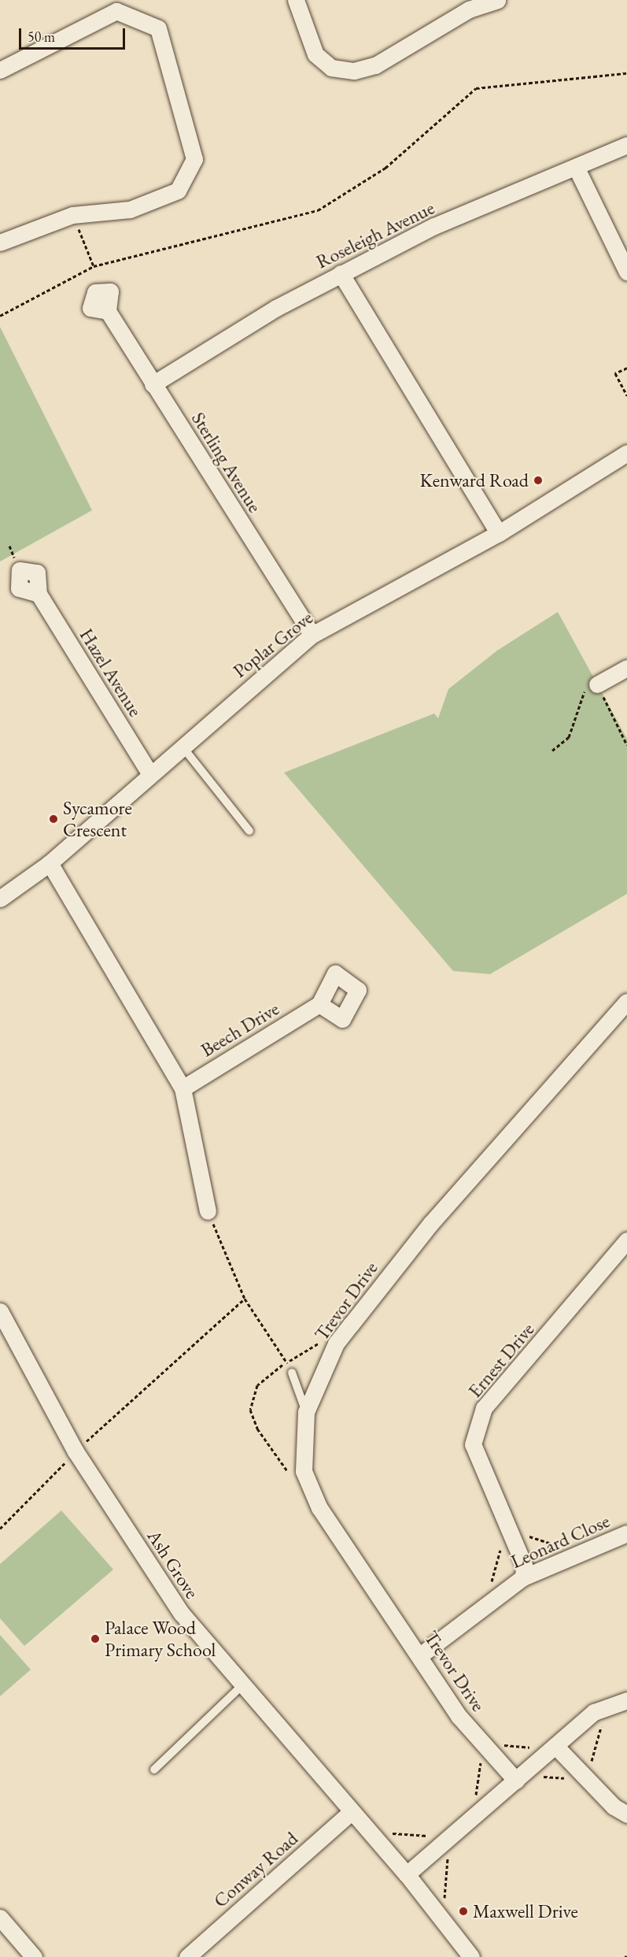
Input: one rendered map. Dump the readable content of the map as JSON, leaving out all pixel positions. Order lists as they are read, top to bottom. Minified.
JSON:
{"streets":{"street":["Roseleigh Avenue","Sterling Avenue","Poplar Grove","Hazel Avenue","Beech Drive","Trevor Drive","Ernest Drive","Leonard Close","Ash Grove","Conway Road"]},"crossings":[["Roseleigh Avenue","Sterling Avenue"],["Sterling Avenue","Poplar Grove"],["Poplar Grove","Hazel Avenue"],["Trevor Drive","Leonard Close"],["Ernest Drive","Leonard Close"],["Ash Grove","Conway Road"]],"places":["Kenward Road","Sycamore Crescent","Palace Wood Primary School","Maxwell Drive"],"scale_bar":"50 m"}
